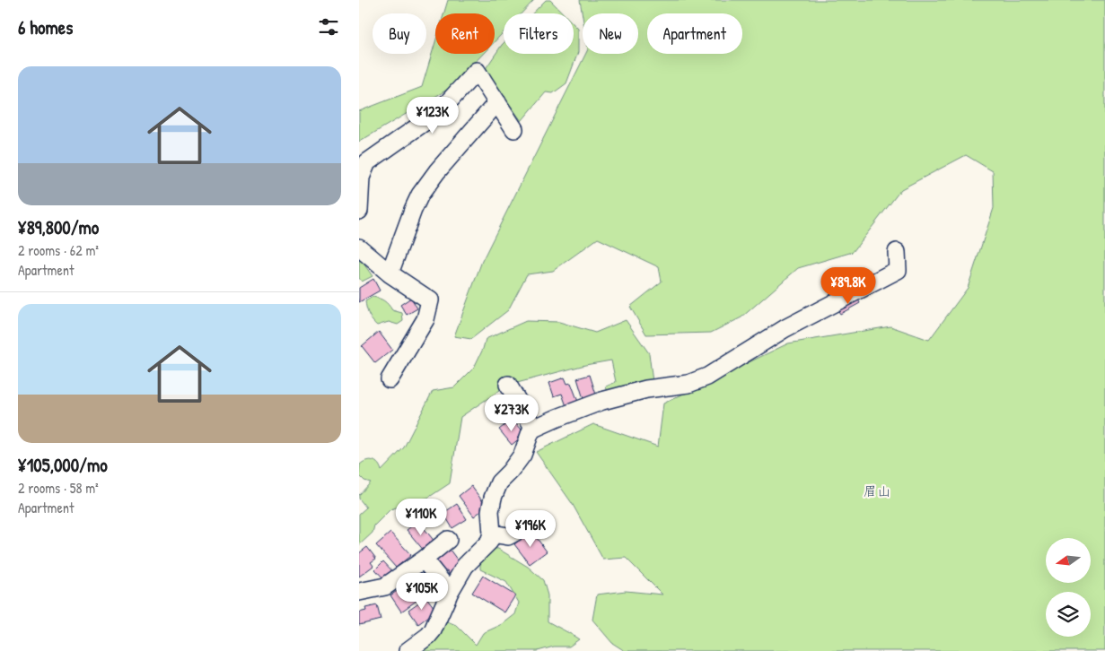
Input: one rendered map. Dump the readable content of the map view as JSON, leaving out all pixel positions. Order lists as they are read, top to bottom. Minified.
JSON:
{"parks":["眉山"],"north":"left","page":{"heading":"6 homes","chip":["Buy","Rent","Filters","New","Apartment"],"list":[{"name":"¥89,800/mo","note":"2 rooms · 62 m² · Apartment"},{"name":"¥105,000/mo","note":"2 rooms · 58 m² · Apartment"}],"price":["¥123K","¥89.8K","¥273K","¥110K","¥196K","¥105K"]}}
